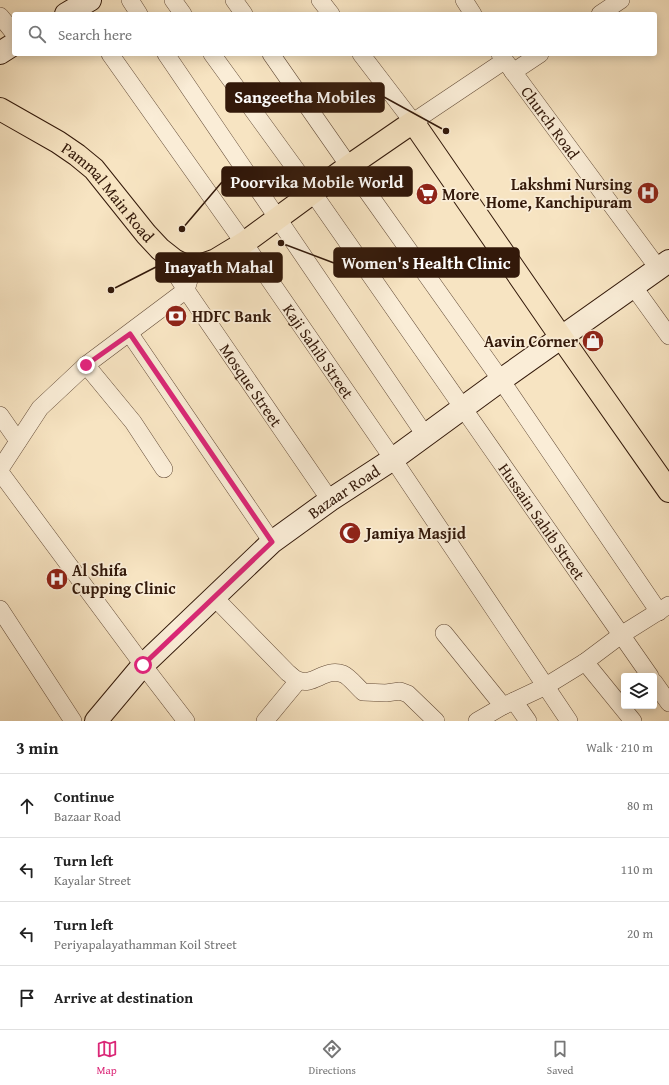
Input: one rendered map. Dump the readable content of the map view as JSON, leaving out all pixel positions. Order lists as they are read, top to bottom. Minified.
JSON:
{"streets":{"main road":["Pammal Main Road"],"street":["Church Road","Kaji Sahib Street","Mosque Street","Bazaar Road","Hussain Sahib Street"]},"crossings":[["Church Road","Bazaar Road"],["Pammal Main Road","Kaji Sahib Street"],["Pammal Main Road","Mosque Street"],["Pammal Main Road","Hussain Sahib Street"],["Kaji Sahib Street","Bazaar Road"],["Mosque Street","Bazaar Road"],["Bazaar Road","Hussain Sahib Street"]],"places":{"other":["Sangeetha Mobiles","Poorvika Mobile World","Women's Health Clinic","Inayath Mahal"],"hospital":["Lakshmi Nursing Home, Kanchipuram","Al Shifa Cupping Clinic"],"supermarket":["More"],"bank":["HDFC Bank"],"shop":["Aavin Corner"],"mosque":["Jamiya Masjid"]},"page":{"search":"Search here","heading":["3 min","Walk · 210 m"],"list":[["Continue","Bazaar Road","80 m"],["Turn left","Kayalar Street","110 m"],["Turn left","Periyapalayathamman Koil Street","20 m"],"Arrive at destination"],"nav":["Map","Directions","Saved"]}}
